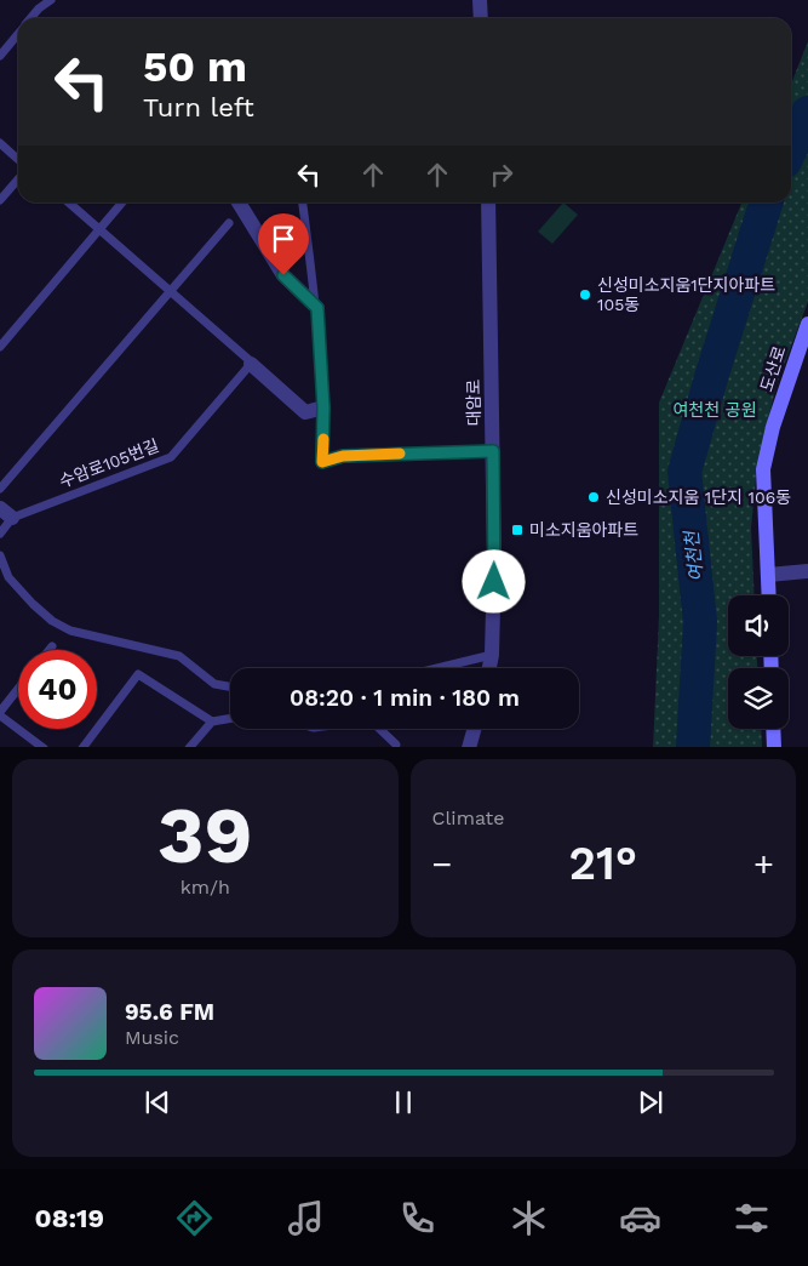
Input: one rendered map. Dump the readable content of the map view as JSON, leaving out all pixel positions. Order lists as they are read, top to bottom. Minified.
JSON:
{"streets":{"main road":["도산로"],"street":["대암로"],"lane":["수암로105번길"]},"water":["여천천"],"parks":["여천천 공원"],"places":{"other":["신성미소지움1단지아파트 105동","신성미소지움 1단지 106동"],"transit":["미소지움아파트"]},"page":{"turn":["50 m","Turn left"],"limit":"40","trip":"08:20 · 1 min · 180 m","tile":[["39","km/h"],"Climate"],"heat":["−","21°","+"],"song":["95.6 FM","Music"],"tabs":"08:19"}}
